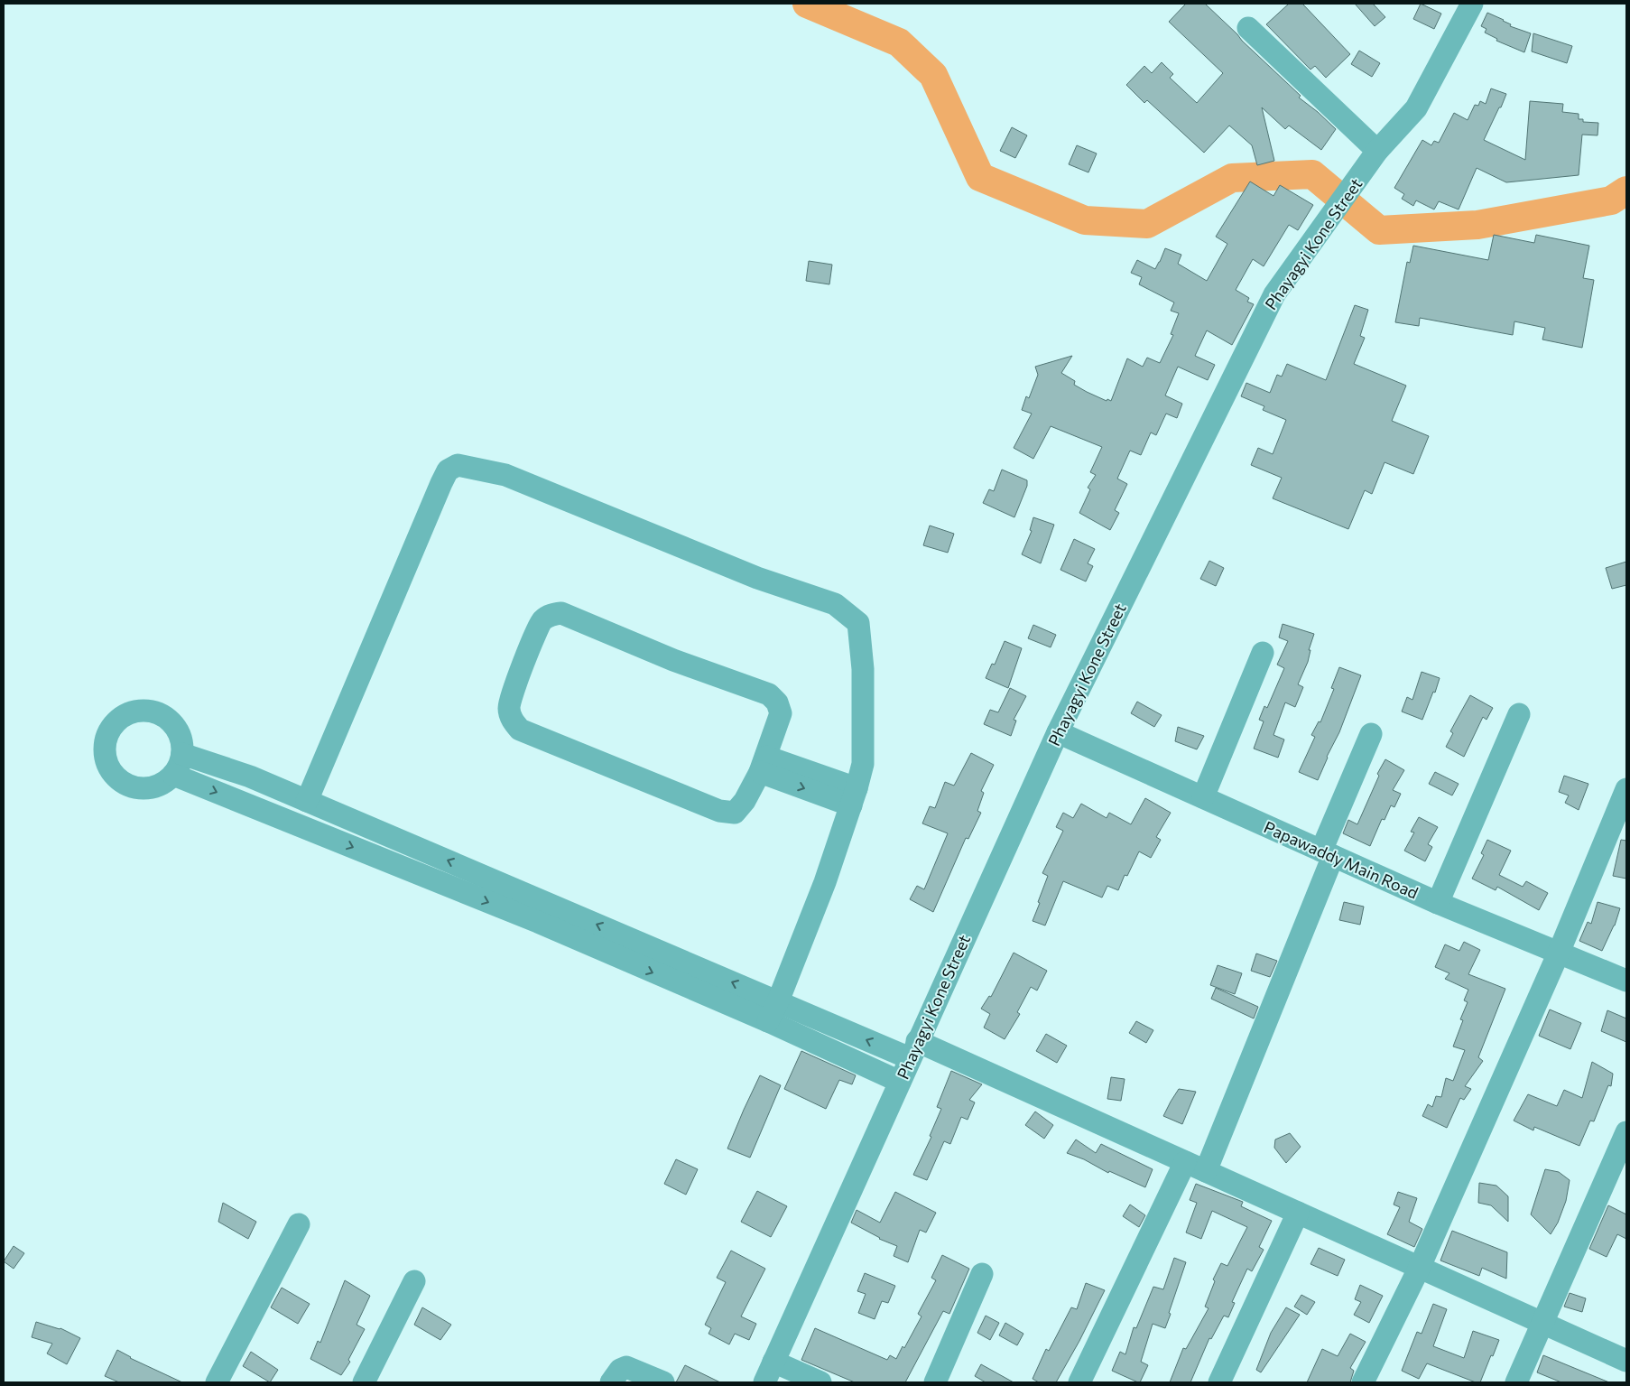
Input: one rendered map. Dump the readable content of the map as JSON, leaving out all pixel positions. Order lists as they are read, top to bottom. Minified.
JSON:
{"streets":{"street":["Phayagyi Kone Street","Papawaddy Main Road"]},"crossings":[["Phayagyi Kone Street","Papawaddy Main Road"]]}
